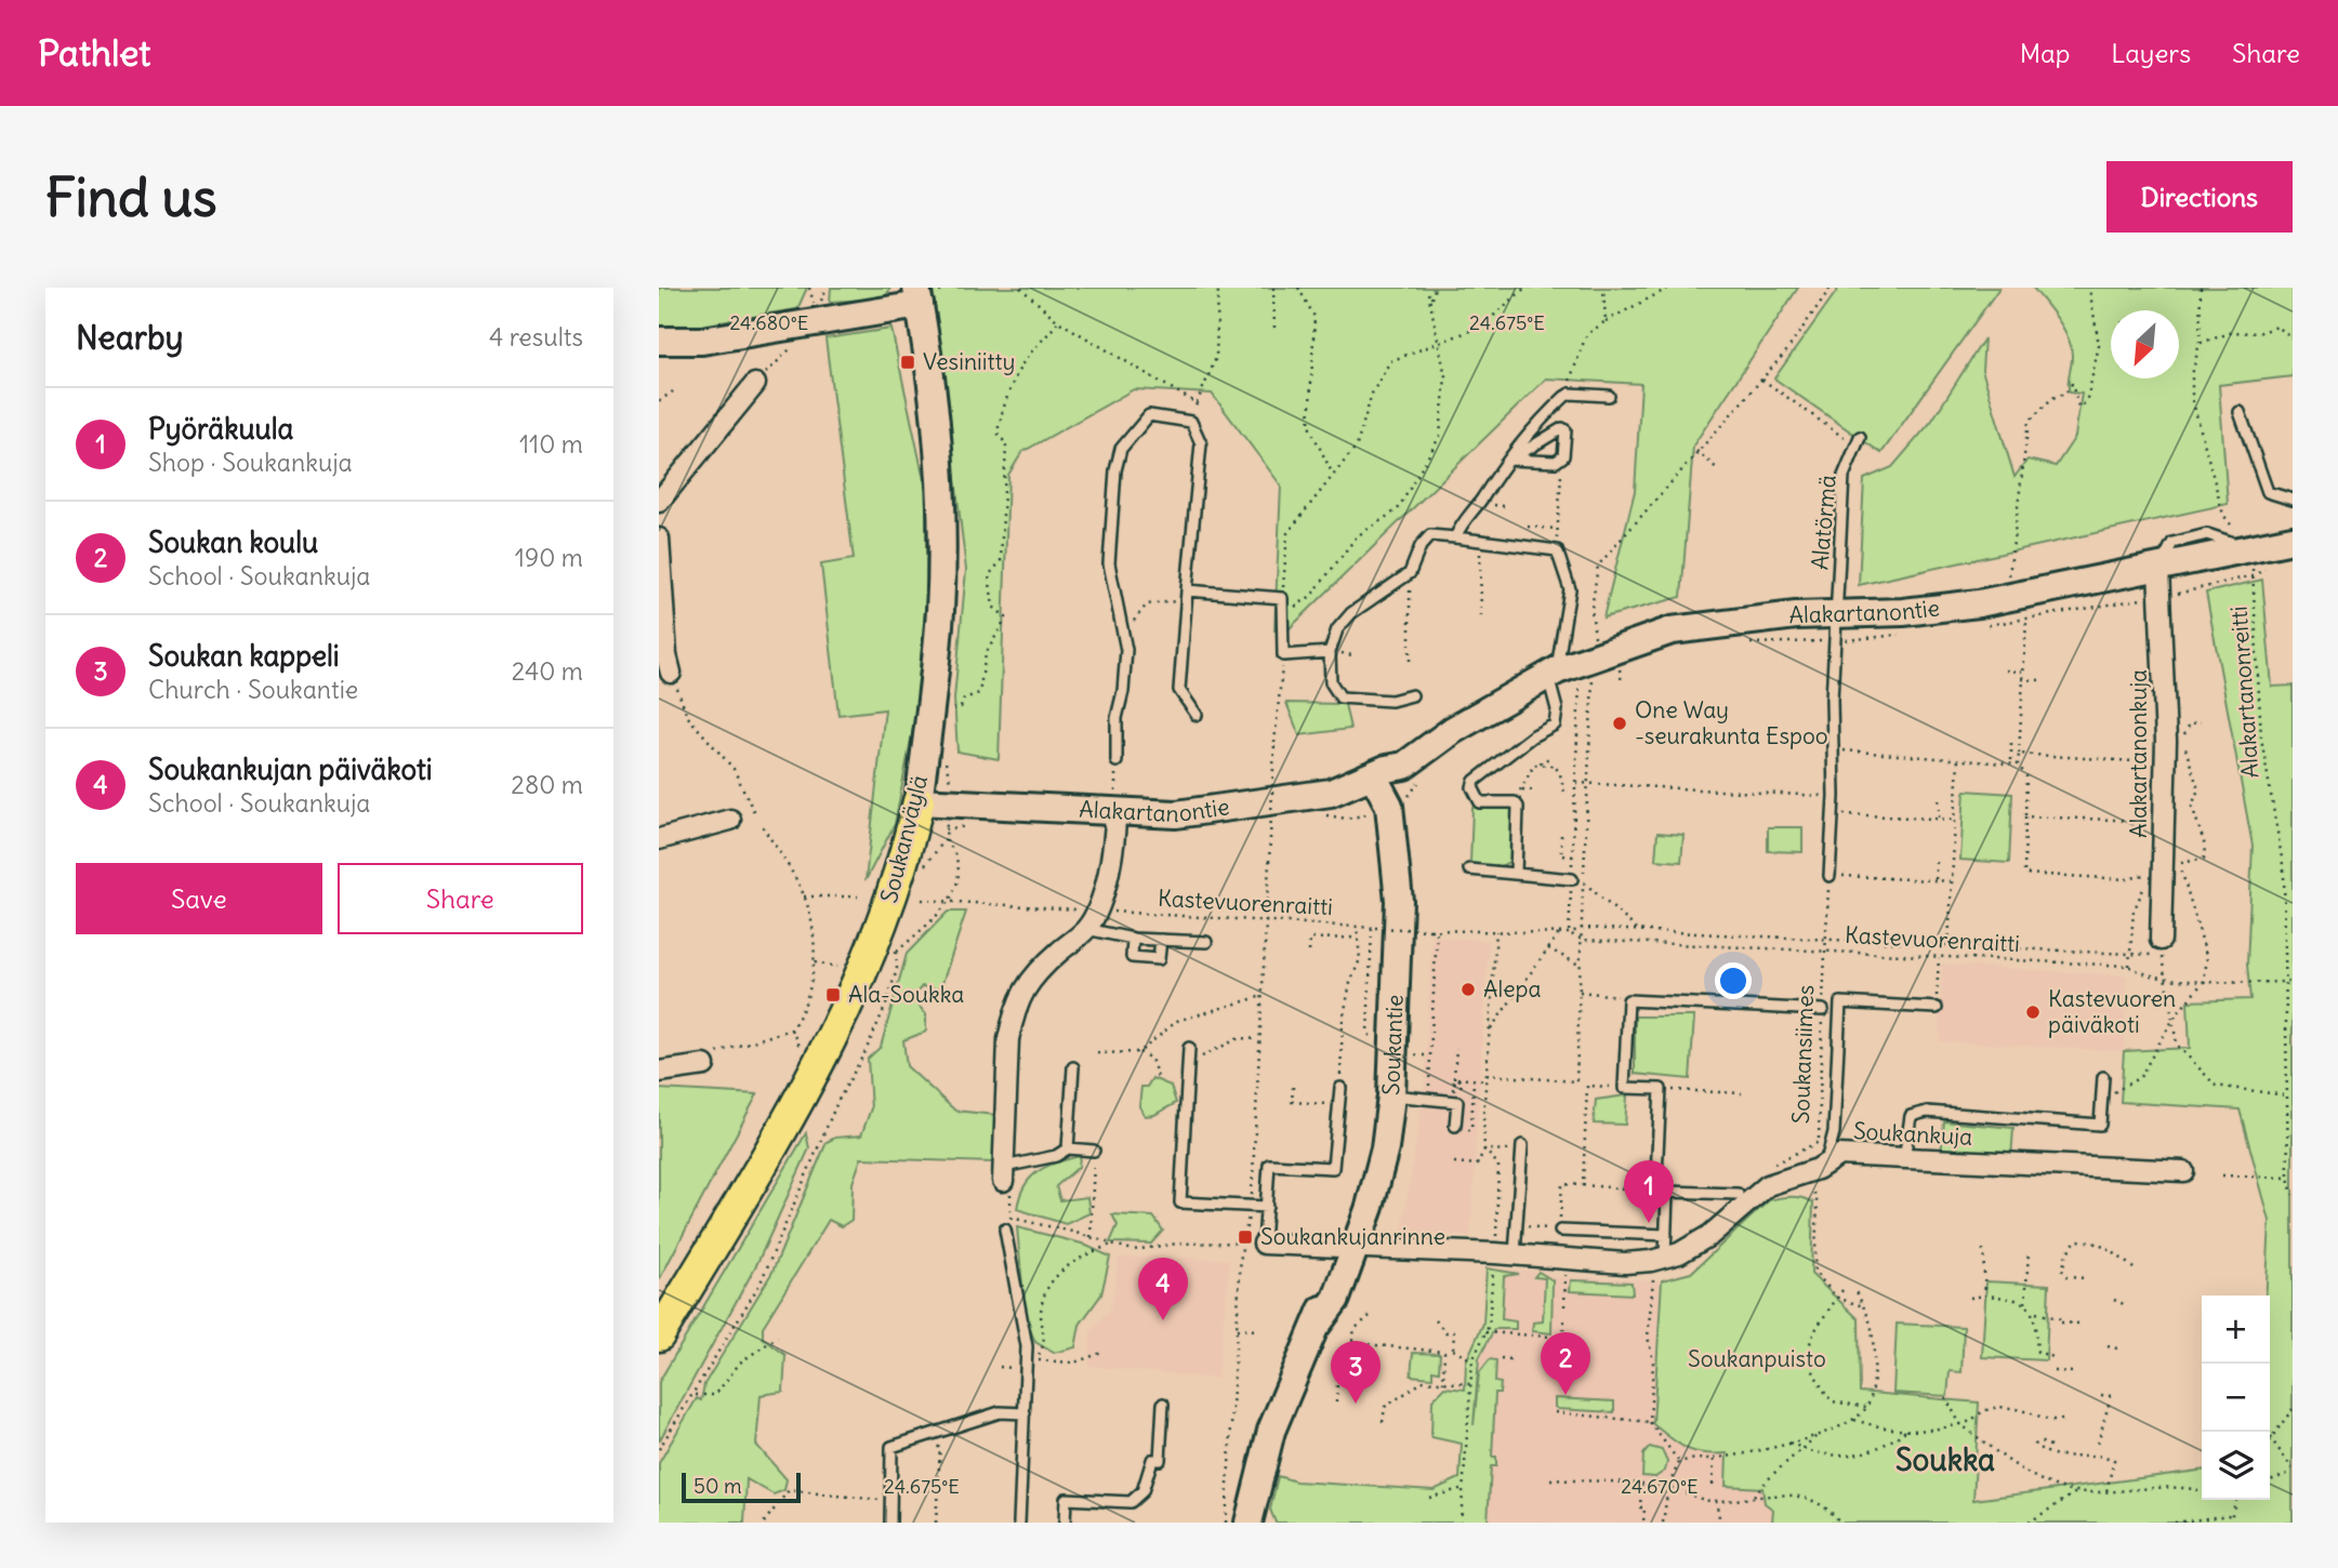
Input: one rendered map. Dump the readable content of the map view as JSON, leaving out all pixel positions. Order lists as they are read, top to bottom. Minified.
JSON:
{"streets":{"main road":["Soukanväylä"],"street":["Alakartanontie","Alakartanonkuja","Soukantie","Soukankuja"],"lane":["Alatörmä"],"path":["Alakartanonreitti","Kastevuorenraitti","Soukansiimes"]},"crossings":[["Alatörmä","Alakartanontie"],["Alatörmä","Soukansiimes"],["Alakartanontie","Alakartanonreitti"],["Alakartanontie","Alakartanonkuja"],["Alakartanontie","Soukanväylä"],["Alakartanontie","Soukantie"],["Alakartanonreitti","Kastevuorenraitti"],["Kastevuorenraitti","Soukansiimes"],["Soukantie","Soukankuja"],["Soukansiimes","Soukankuja"]],"districts":["Soukka"],"parks":["Soukanpuisto"],"places":{"transit":["Vesiniitty","Ala-Soukka","Soukankujanrinne"],"other":["One Way -seurakunta Espoo","Alepa","Kastevuoren päiväkoti"]},"scale_bar":"50 m","north":"bottom left","page":{"header":"Pathlet","nav":["Map","Layers","Share"],"buttons":["Directions",["Save","Share"]],"title":"Find us","heading":["Nearby","4 results"],"list":[{"mark":"1","name":"Pyöräkuula","note":"Shop · Soukankuja","value":"110 m"},{"mark":"2","name":"Soukan koulu","note":"School · Soukankuja","value":"190 m"},{"mark":"3","name":"Soukan kappeli","note":"Church · Soukantie","value":"240 m"},{"mark":"4","name":"Soukankujan päiväkoti","note":"School · Soukankuja","value":"280 m"}],"pins":["1","4","2","3"],"map_buttons":["+","−"],"scale":"50 m"},"coordinates":["24.680°E","24.675°E","24.670°E"]}
